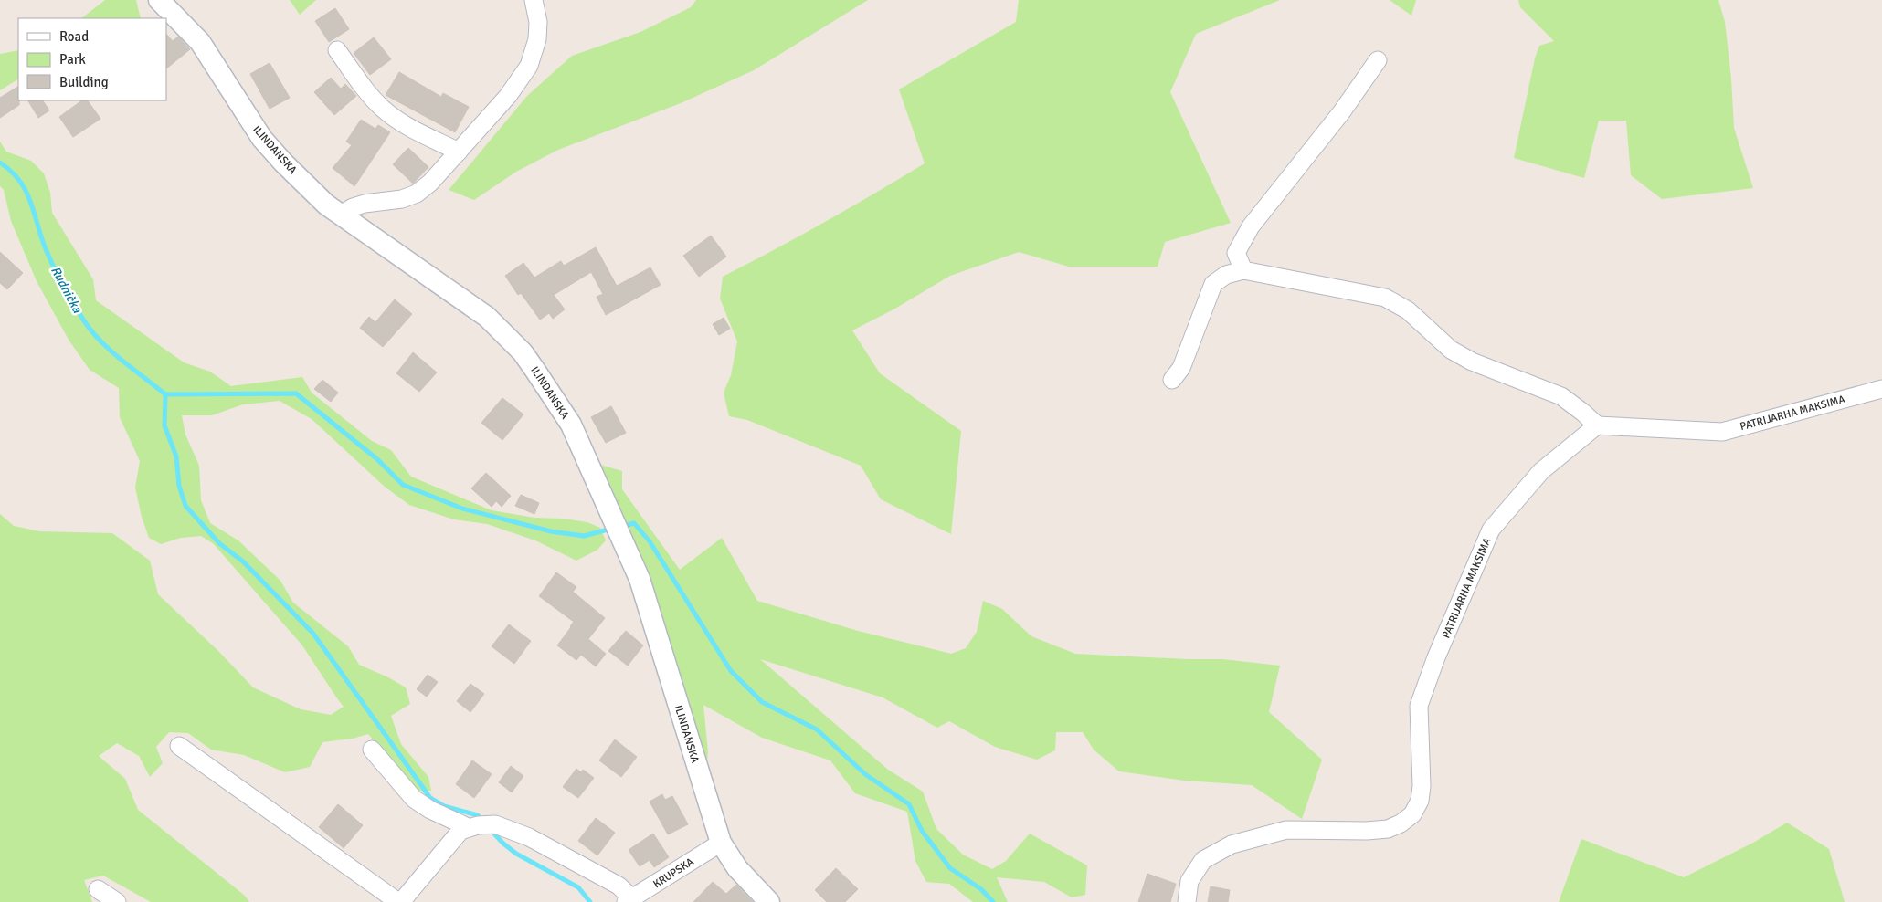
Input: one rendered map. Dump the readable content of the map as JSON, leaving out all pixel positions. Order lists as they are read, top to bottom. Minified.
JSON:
{"streets":{"street":["ILINDANSKA","PATRIJARHA MAKSIMA","KRUPSKA"]},"crossings":[["ILINDANSKA","KRUPSKA"]],"water":["Rudnička"],"legend":["Road","Park","Building"]}
